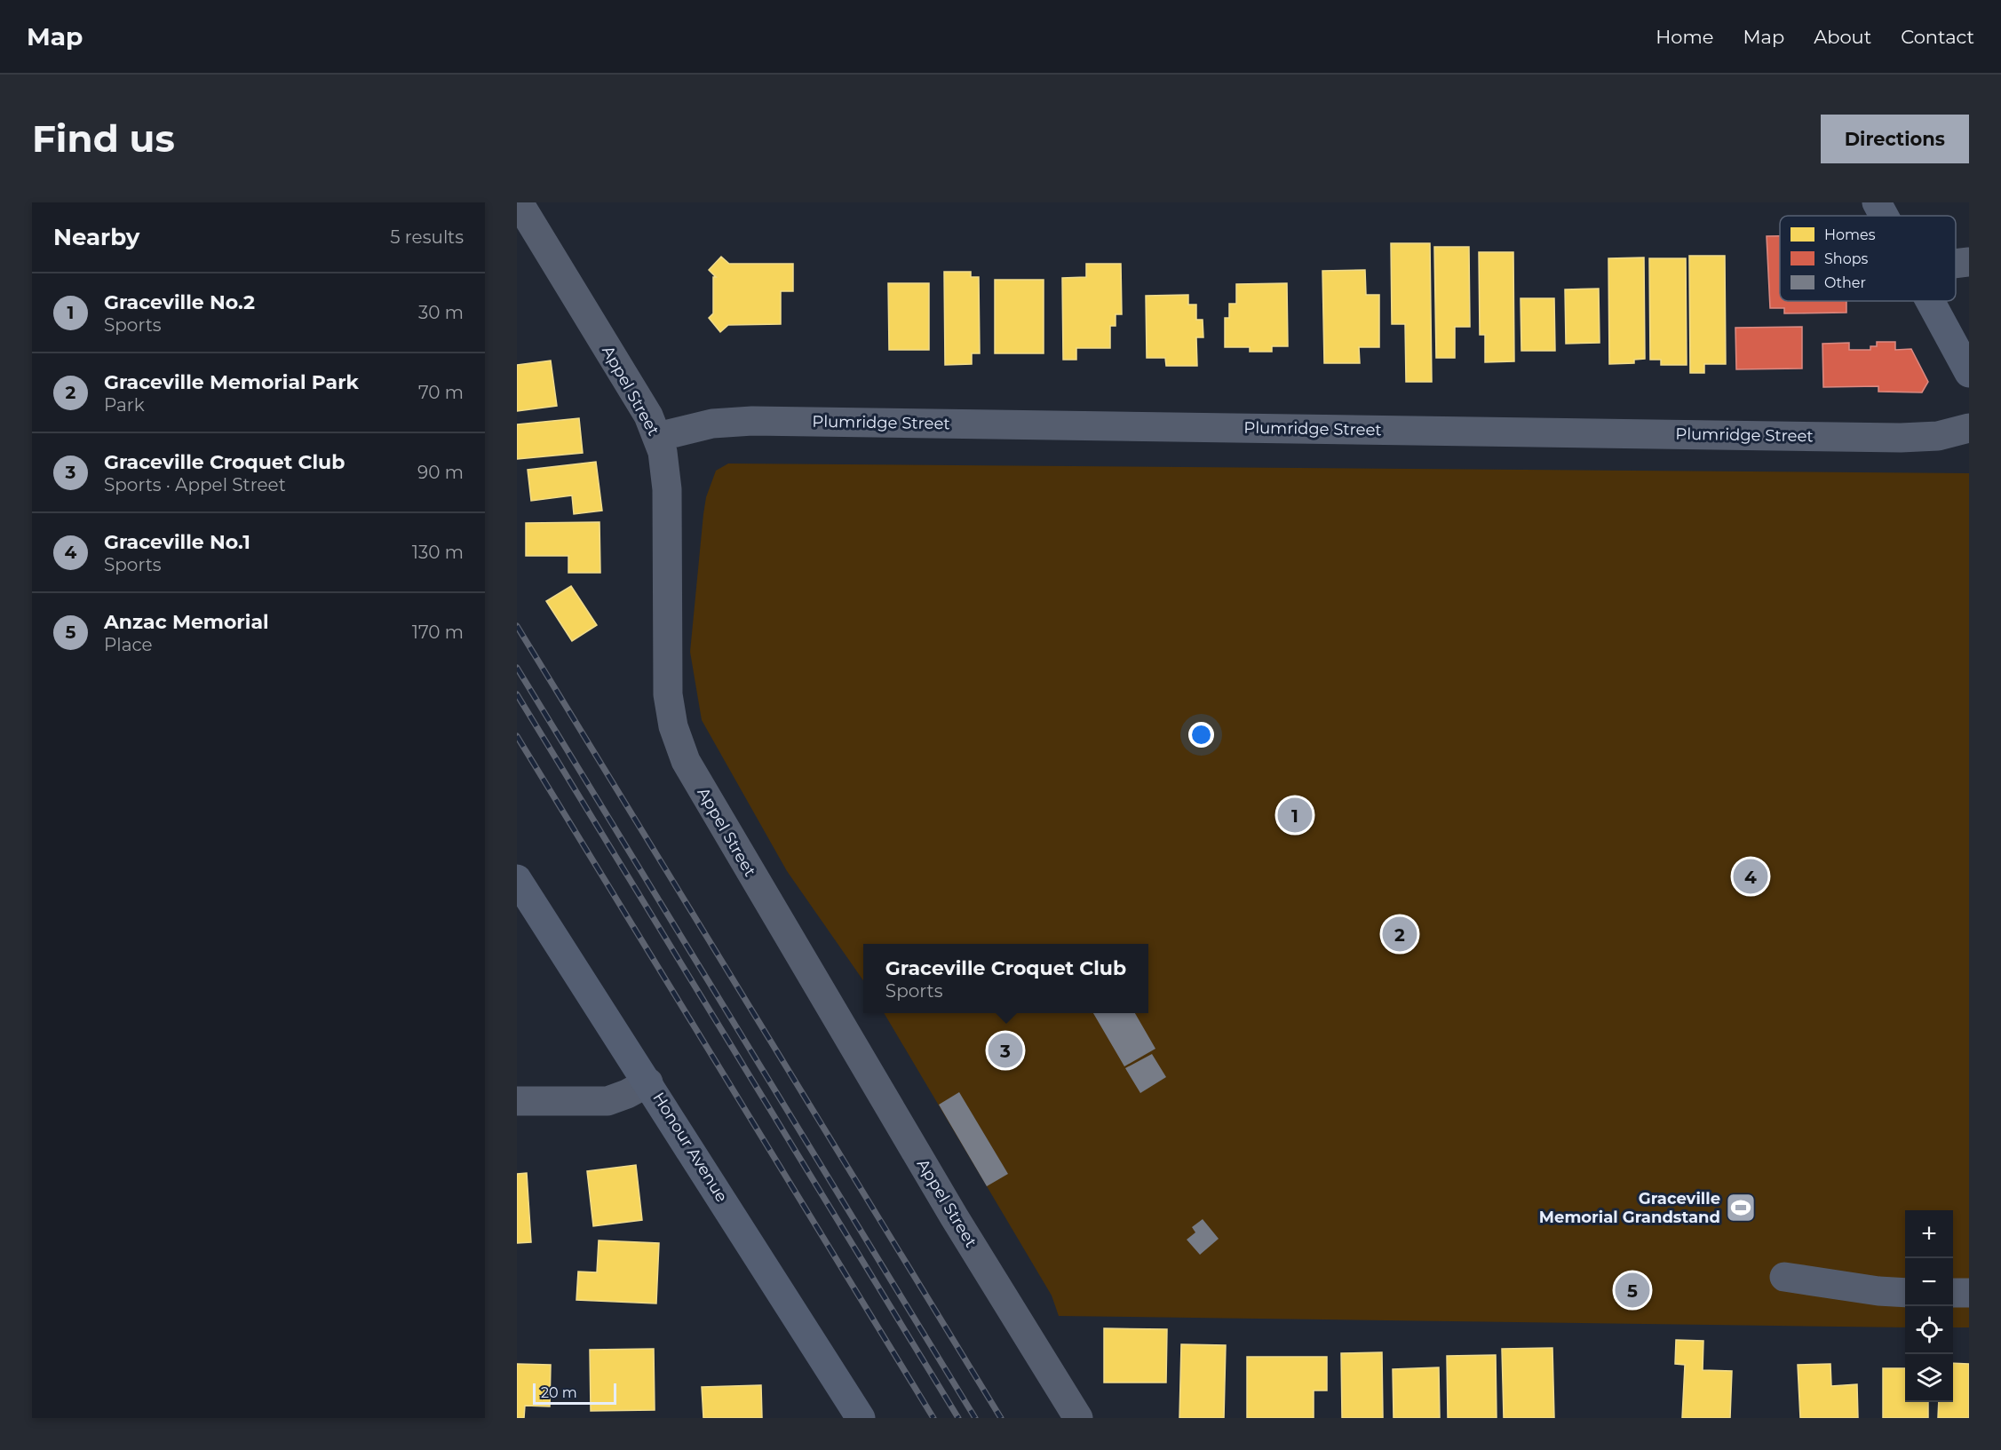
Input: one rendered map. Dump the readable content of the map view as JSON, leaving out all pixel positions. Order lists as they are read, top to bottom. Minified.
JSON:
{"streets":{"main road":["Honour Avenue"],"street":["Appel Street","Plumridge Street"]},"crossings":[["Appel Street","Plumridge Street"]],"places":{"sports":["Graceville Memorial Grandstand"]},"legend":["Homes","Shops","Other"],"scale_bar":"20 m","page":{"header":"Map","nav":["Home","Map","About","Contact"],"buttons":"Directions","title":"Find us","heading":["Nearby","5 results"],"list":[{"mark":"1","name":"Graceville No.2","note":"Sports","value":"30 m"},{"mark":"2","name":"Graceville Memorial Park","note":"Park","value":"70 m"},{"mark":"3","name":"Graceville Croquet Club","note":"Sports · Appel Street","value":"90 m"},{"mark":"4","name":"Graceville No.1","note":"Sports","value":"130 m"},{"mark":"5","name":"Anzac Memorial","note":"Place","value":"170 m"}],"pins":["1","4","2","3","5"],"popup":["Graceville Croquet Club","Sports"],"map_buttons":["+","−"],"scale":"20 m"}}
